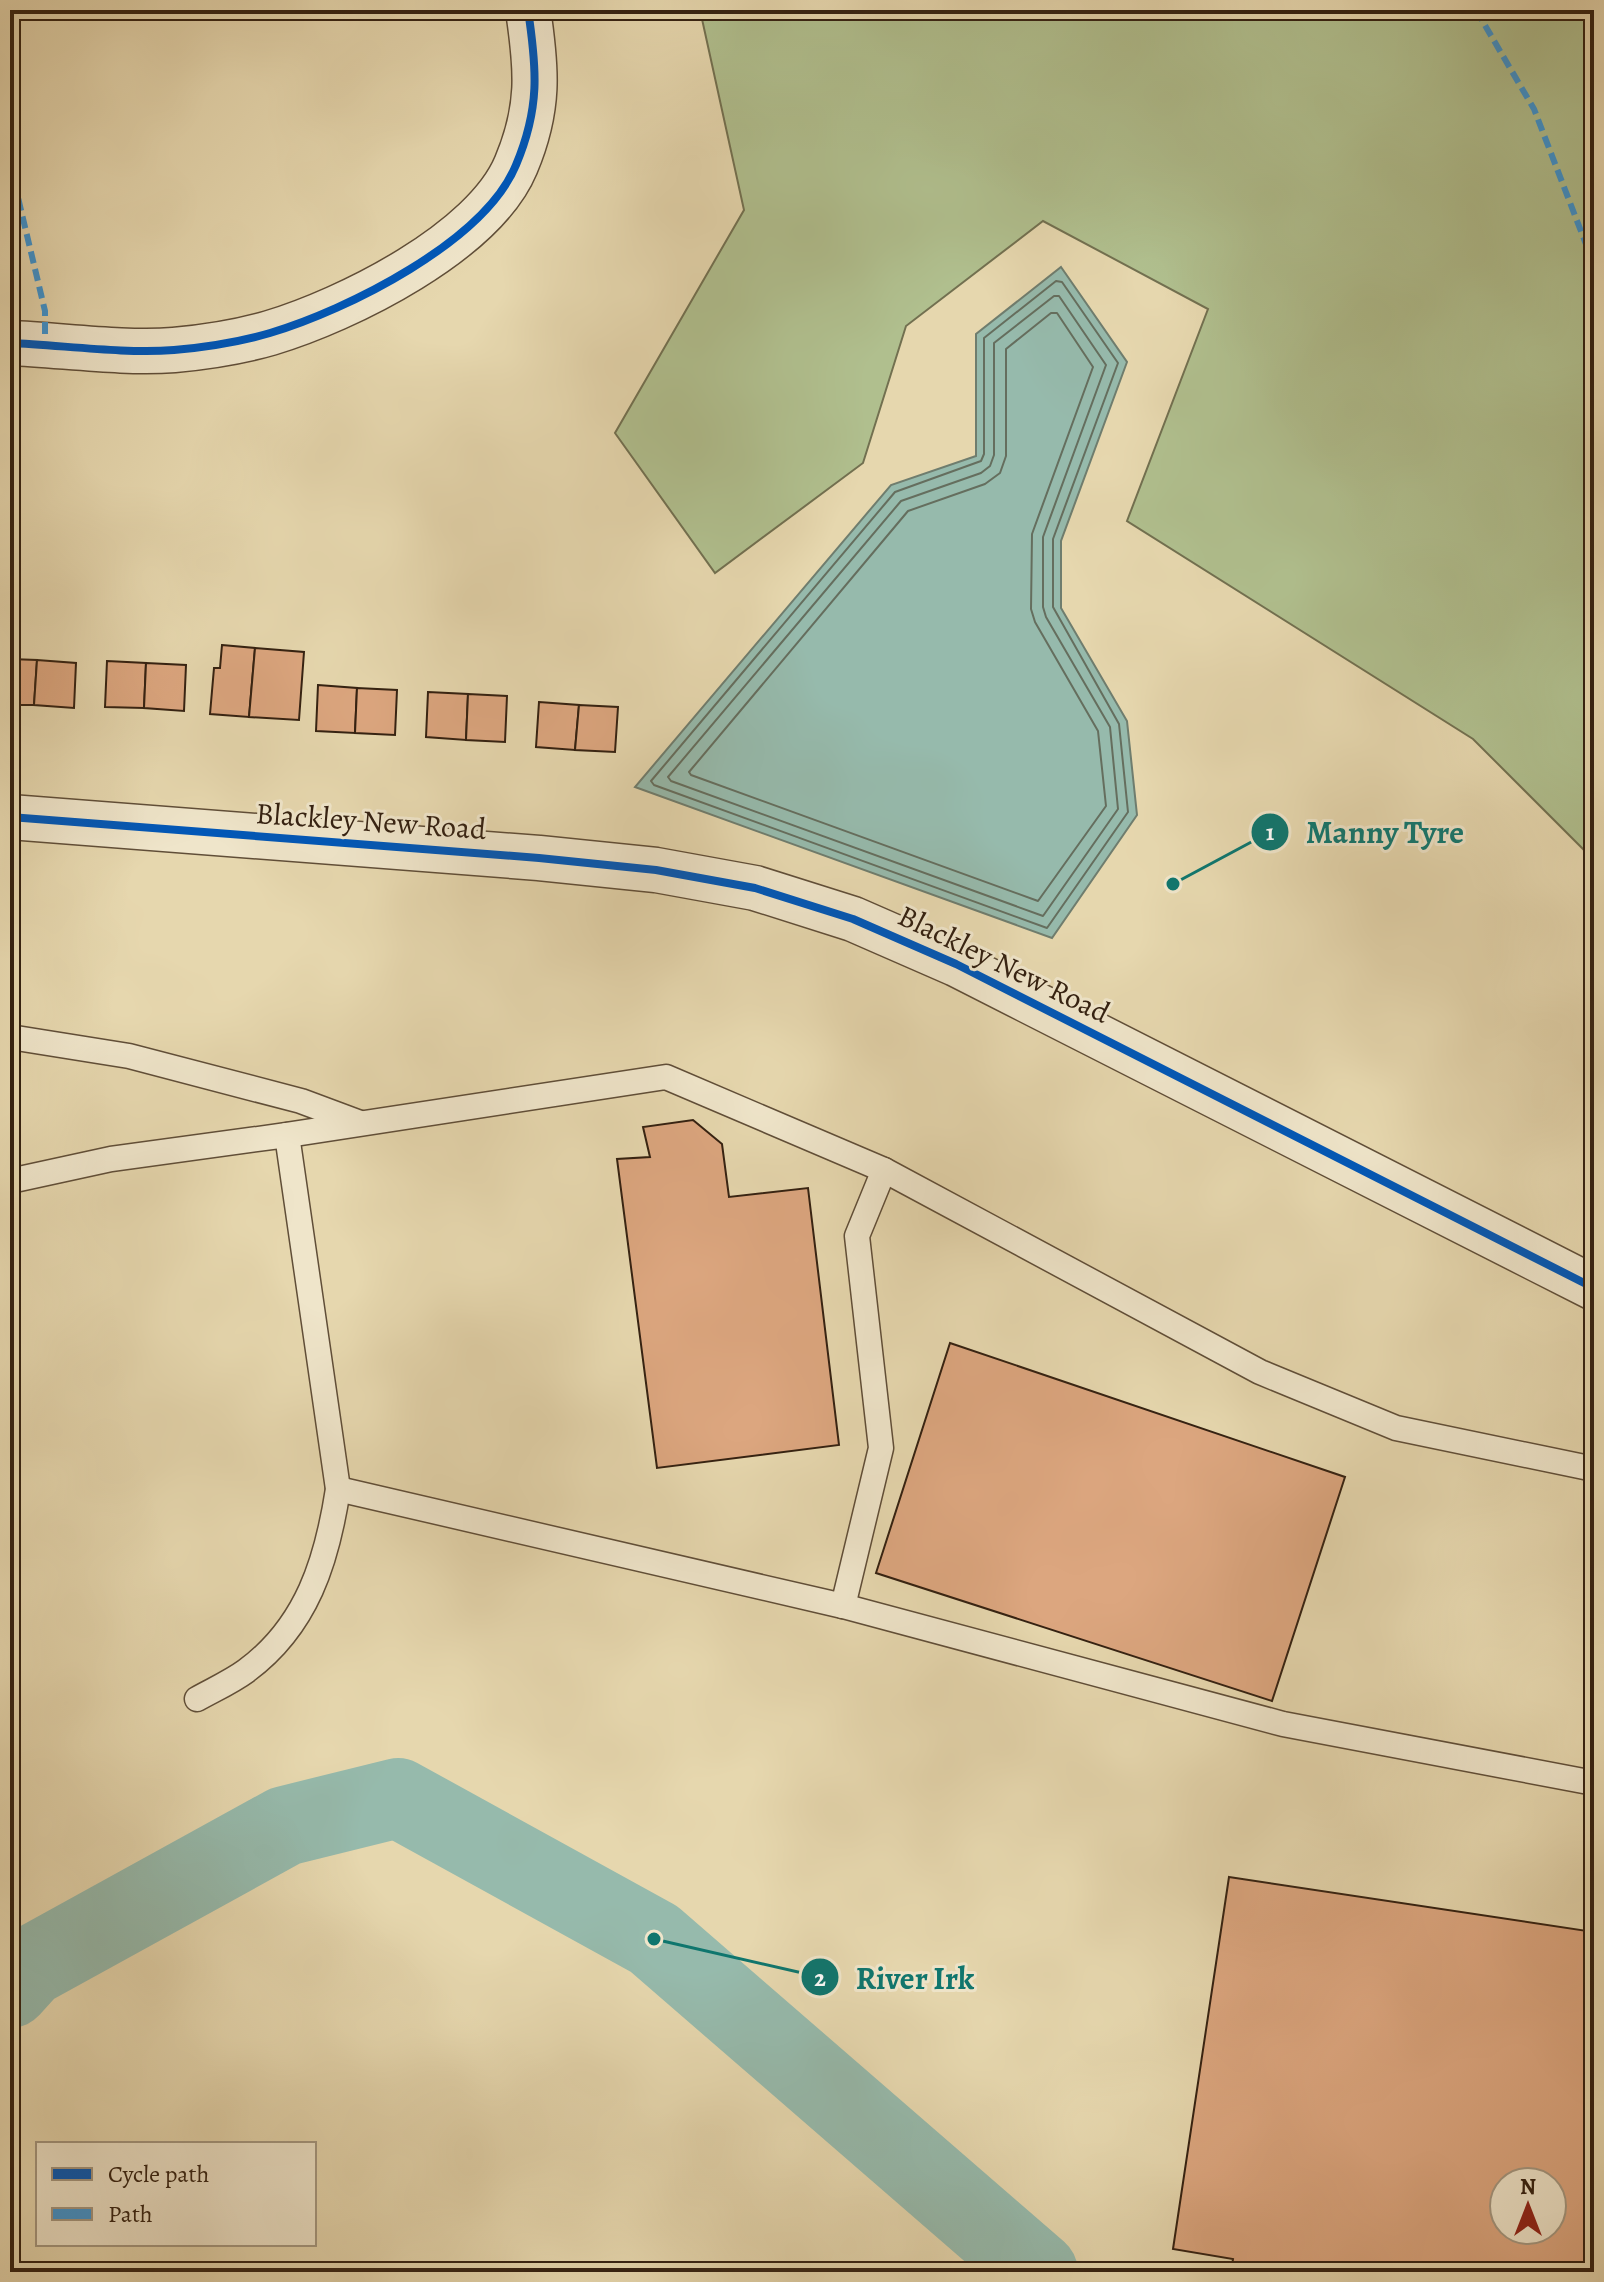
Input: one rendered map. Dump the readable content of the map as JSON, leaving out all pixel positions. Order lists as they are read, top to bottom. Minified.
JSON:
{"streets":{"street":["Blackley New Road"]},"places":["Manny Tyre","River Irk"],"legend":["Cycle path","Path"],"north":"top"}
